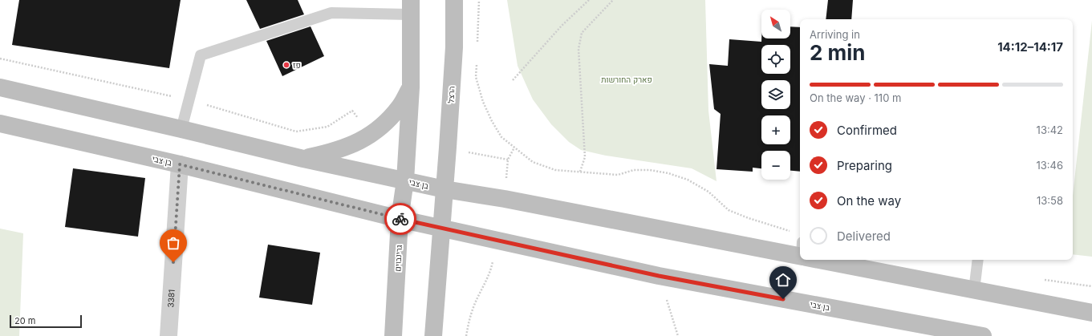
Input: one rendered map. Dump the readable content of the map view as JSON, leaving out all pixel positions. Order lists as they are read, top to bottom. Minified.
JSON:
{"streets":{"main road":["הרצל","בן צבי","גרינבוים"],"street":["3381"]},"crossings":[["הרצל","בן צבי"],["בן צבי","גרינבוים"],["בן צבי","3381"]],"parks":["פארק החורשות"],"places":["פז"],"scale_bar":"20 m","north":"top left","page":{"map_buttons":["+","−"],"heading":["2 min","Arriving in","14:12–14:17"],"bar":"On the way · 110 m","list":[["Confirmed","13:42"],["Preparing","13:46"],["On the way","13:58"],"Delivered"],"scale":"20 m"}}
